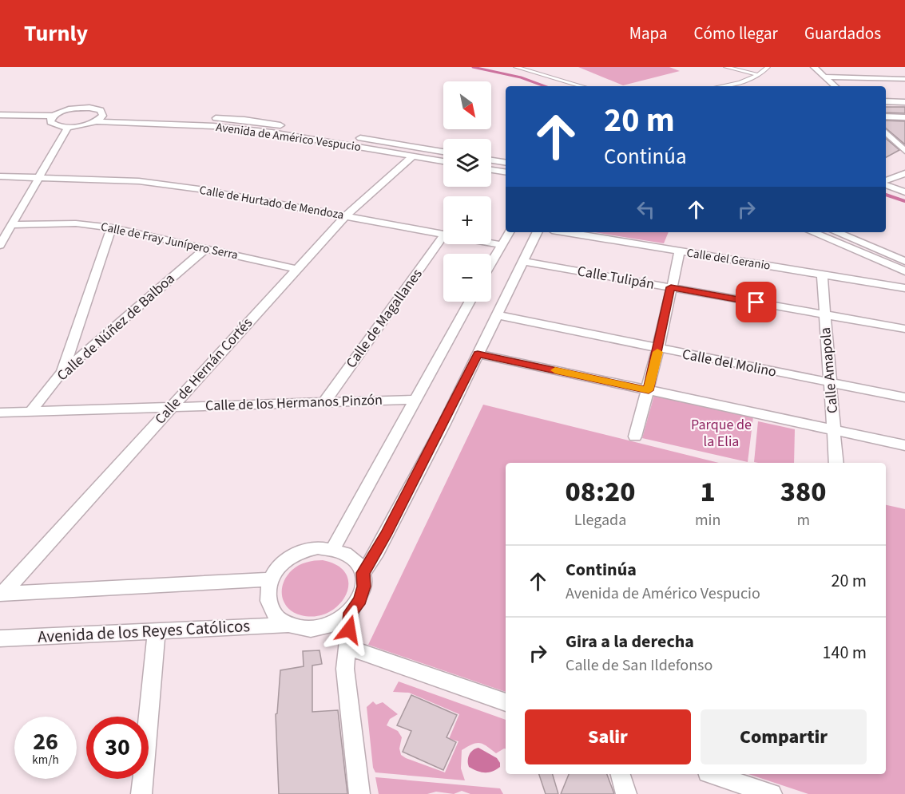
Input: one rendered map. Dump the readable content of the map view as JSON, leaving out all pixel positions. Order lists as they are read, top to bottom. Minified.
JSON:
{"streets":{"street":["Avenida de Américo Vespucio","Calle de Hurtado de Mendoza","Calle de Fray Junípero Serra","Calle del Geranio","Calle Tulipán","Calle de Magallanes","Calle de Núñez de Balboa","Calle del Molino","Calle Amapola","Calle de Hernán Cortés","Calle de los Hermanos Pinzón","Avenida de los Reyes Católicos"]},"crossings":[["Avenida de Américo Vespucio","Calle de Hernán Cortés"],["Calle de Hurtado de Mendoza","Calle de Hernán Cortés"],["Calle de Fray Junípero Serra","Calle de Núñez de Balboa"],["Calle de Fray Junípero Serra","Calle de Hernán Cortés"],["Calle del Geranio","Calle Amapola"],["Calle Tulipán","Calle Amapola"],["Calle de Magallanes","Calle de los Hermanos Pinzón"],["Calle de Núñez de Balboa","Calle de los Hermanos Pinzón"],["Calle del Molino","Calle Amapola"],["Calle de Hernán Cortés","Calle de los Hermanos Pinzón"]],"parks":["Parque de la Elia"],"north":"bottom right","page":{"header":"Turnly","nav":["Mapa","Cómo llegar","Guardados"],"map_buttons":["+","−"],"turn":["20 m","Continúa"],"eta":["08:20","Llegada","1","min","380","m"],"list":[{"name":"Continúa","note":"Avenida de Américo Vespucio","value":"20 m"},{"name":"Gira a la derecha","note":"Calle de San Ildefonso","value":"140 m"}],"buttons":["Salir","Compartir"],"speed":"26 km/h","limit":"30"}}
